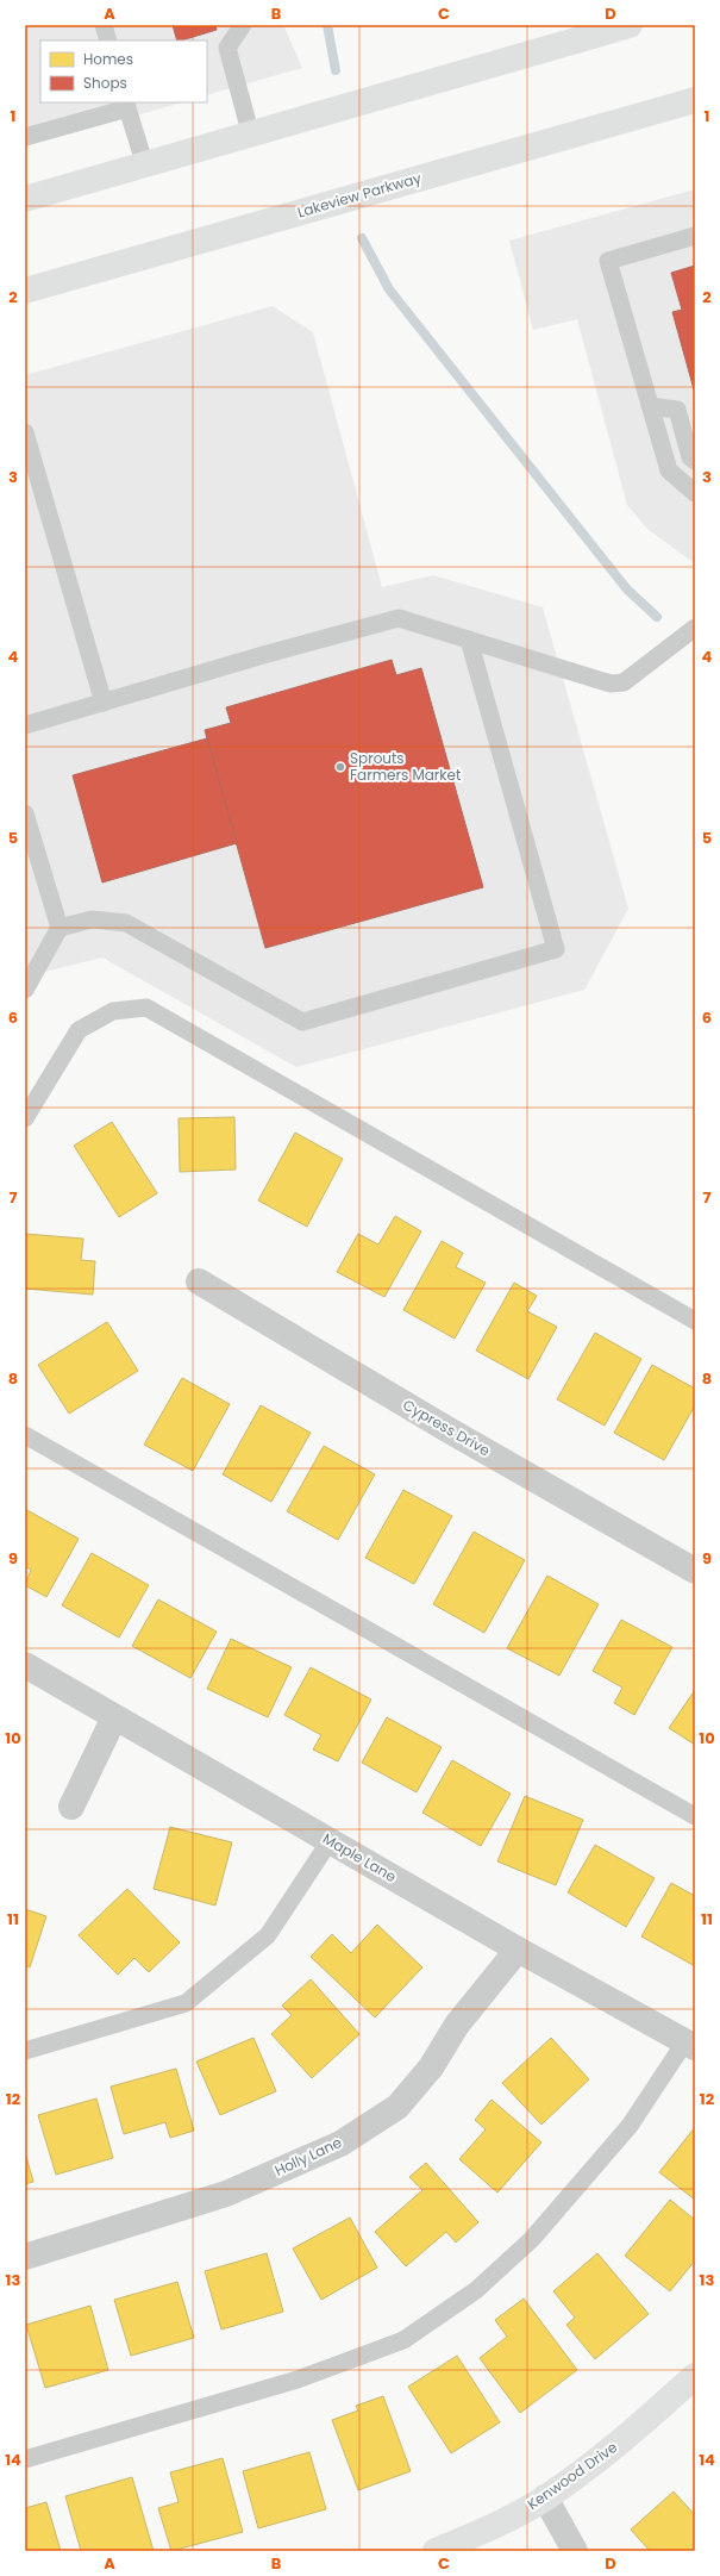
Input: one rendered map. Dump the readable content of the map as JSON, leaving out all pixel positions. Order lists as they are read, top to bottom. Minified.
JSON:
{"streets":{"main road":["Lakeview Parkway","Kenwood Drive"],"street":["Cypress Drive","Maple Lane","Holly Lane"]},"crossings":[["Maple Lane","Holly Lane"]],"places":["Sprouts Farmers Market"],"legend":["Homes","Shops"],"grid":{"columns":["A","B","C","D"],"rows":["1","2","3","4","5","6","7","8","9","10","11","12","13","14"]}}
